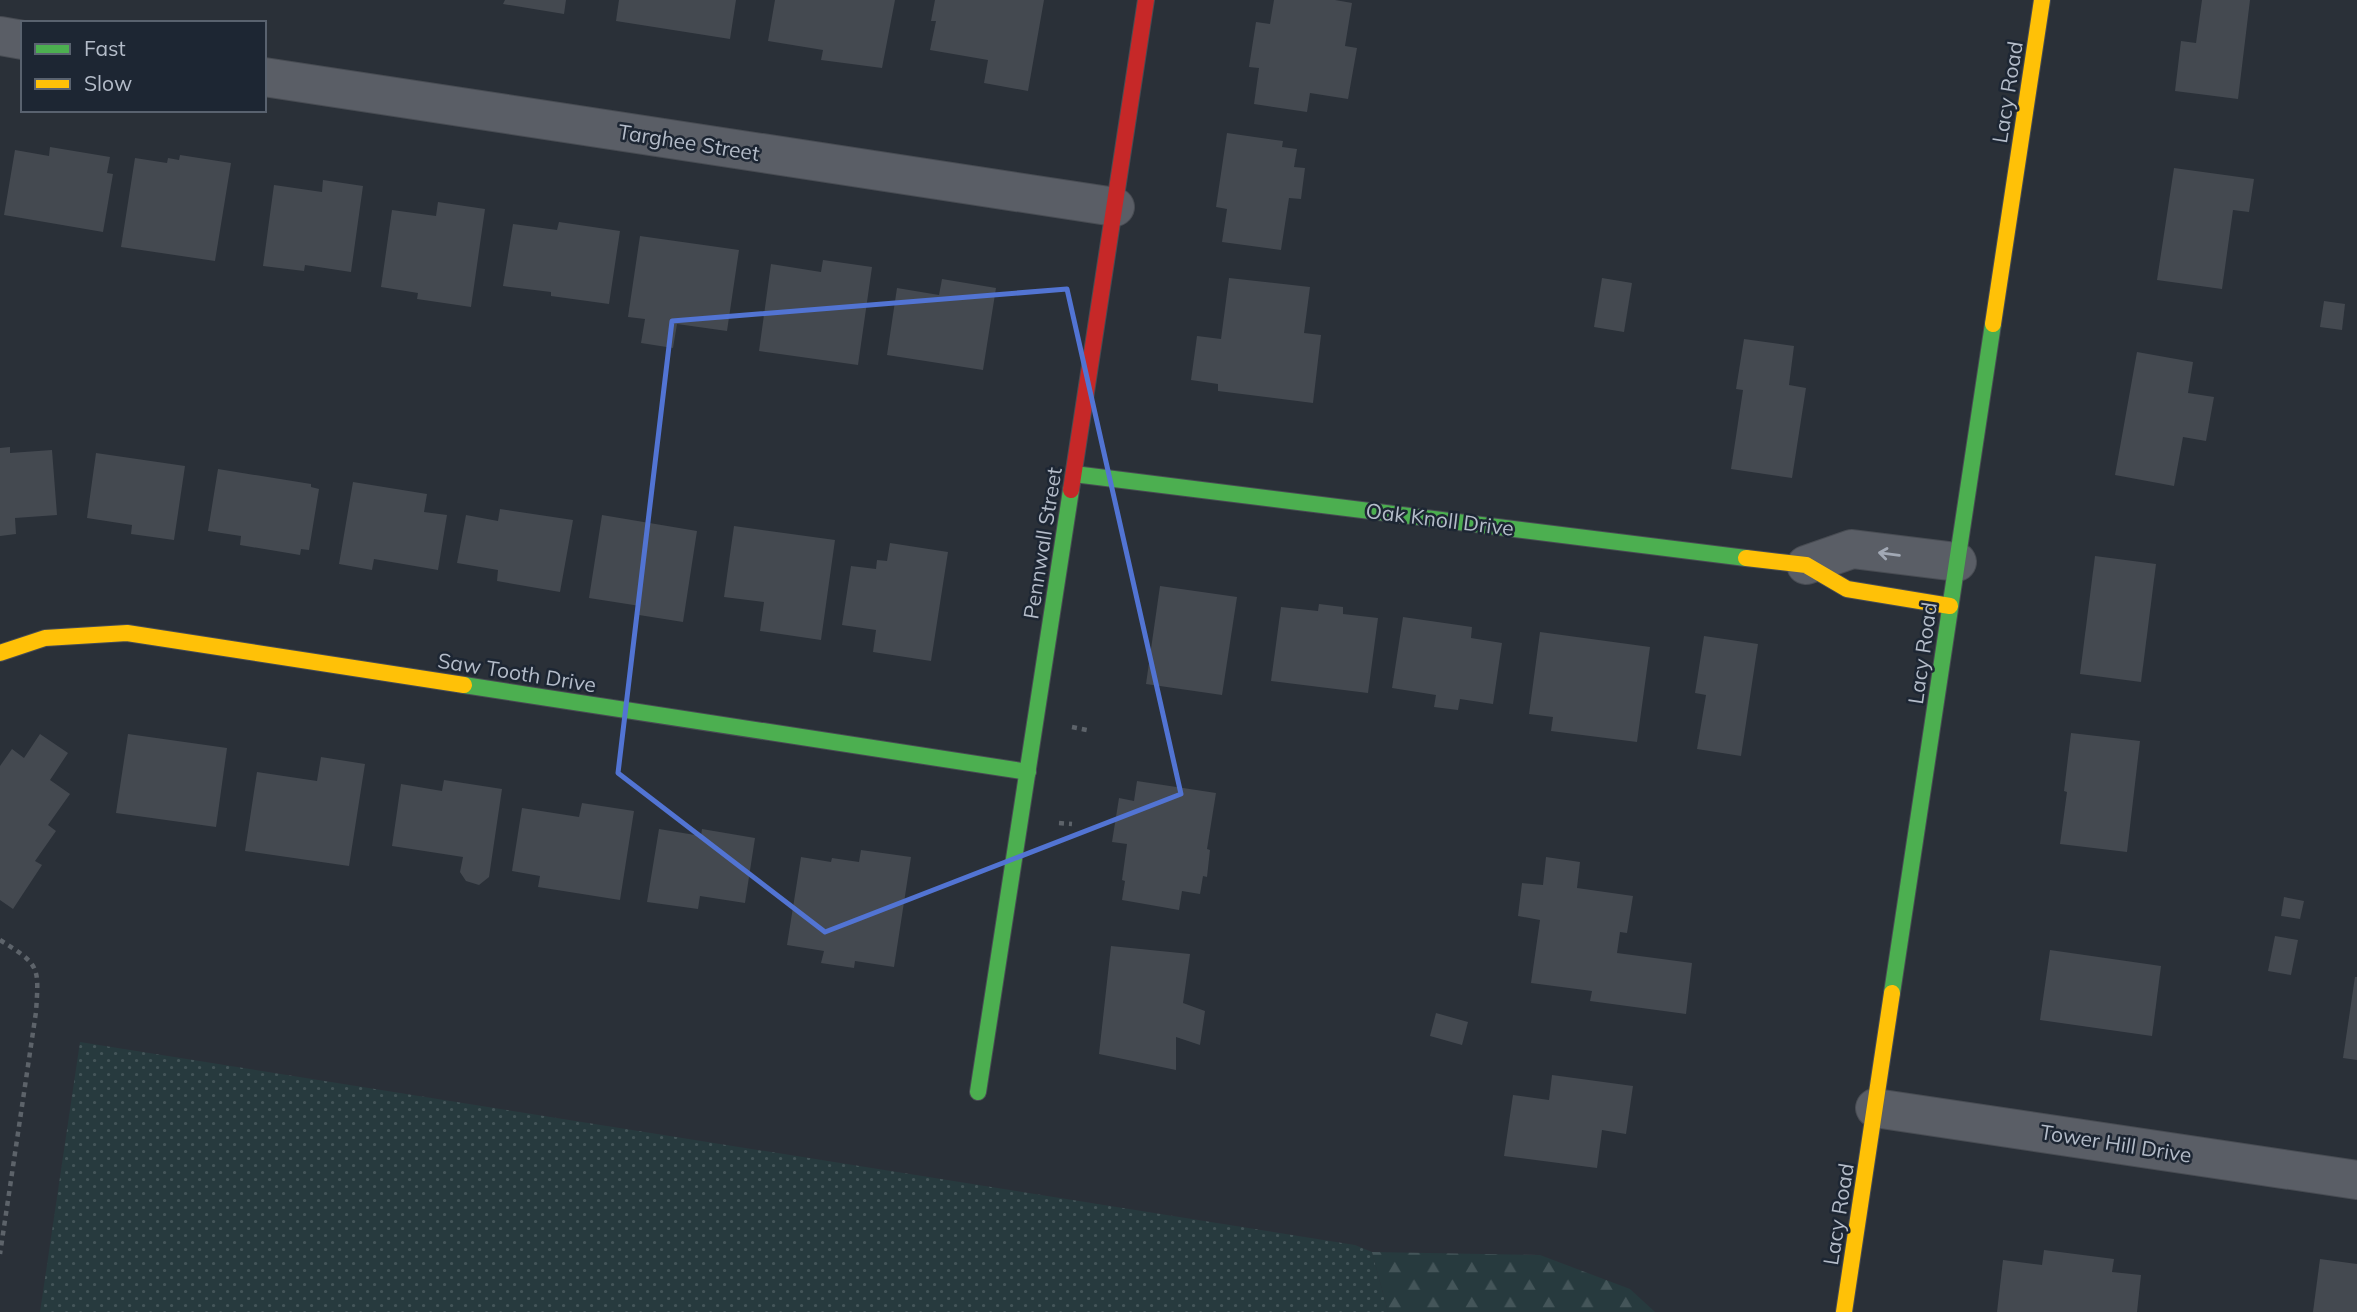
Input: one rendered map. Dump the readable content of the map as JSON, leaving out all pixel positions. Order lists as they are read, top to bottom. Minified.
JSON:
{"streets":{"street":["Lacy Road","Targhee Street","Oak Knoll Drive","Pennwall Street","Saw Tooth Drive","Tower Hill Drive"]},"crossings":[["Lacy Road","Oak Knoll Drive"],["Lacy Road","Tower Hill Drive"],["Targhee Street","Pennwall Street"],["Oak Knoll Drive","Pennwall Street"],["Pennwall Street","Saw Tooth Drive"]],"legend":["Fast","Slow"]}
